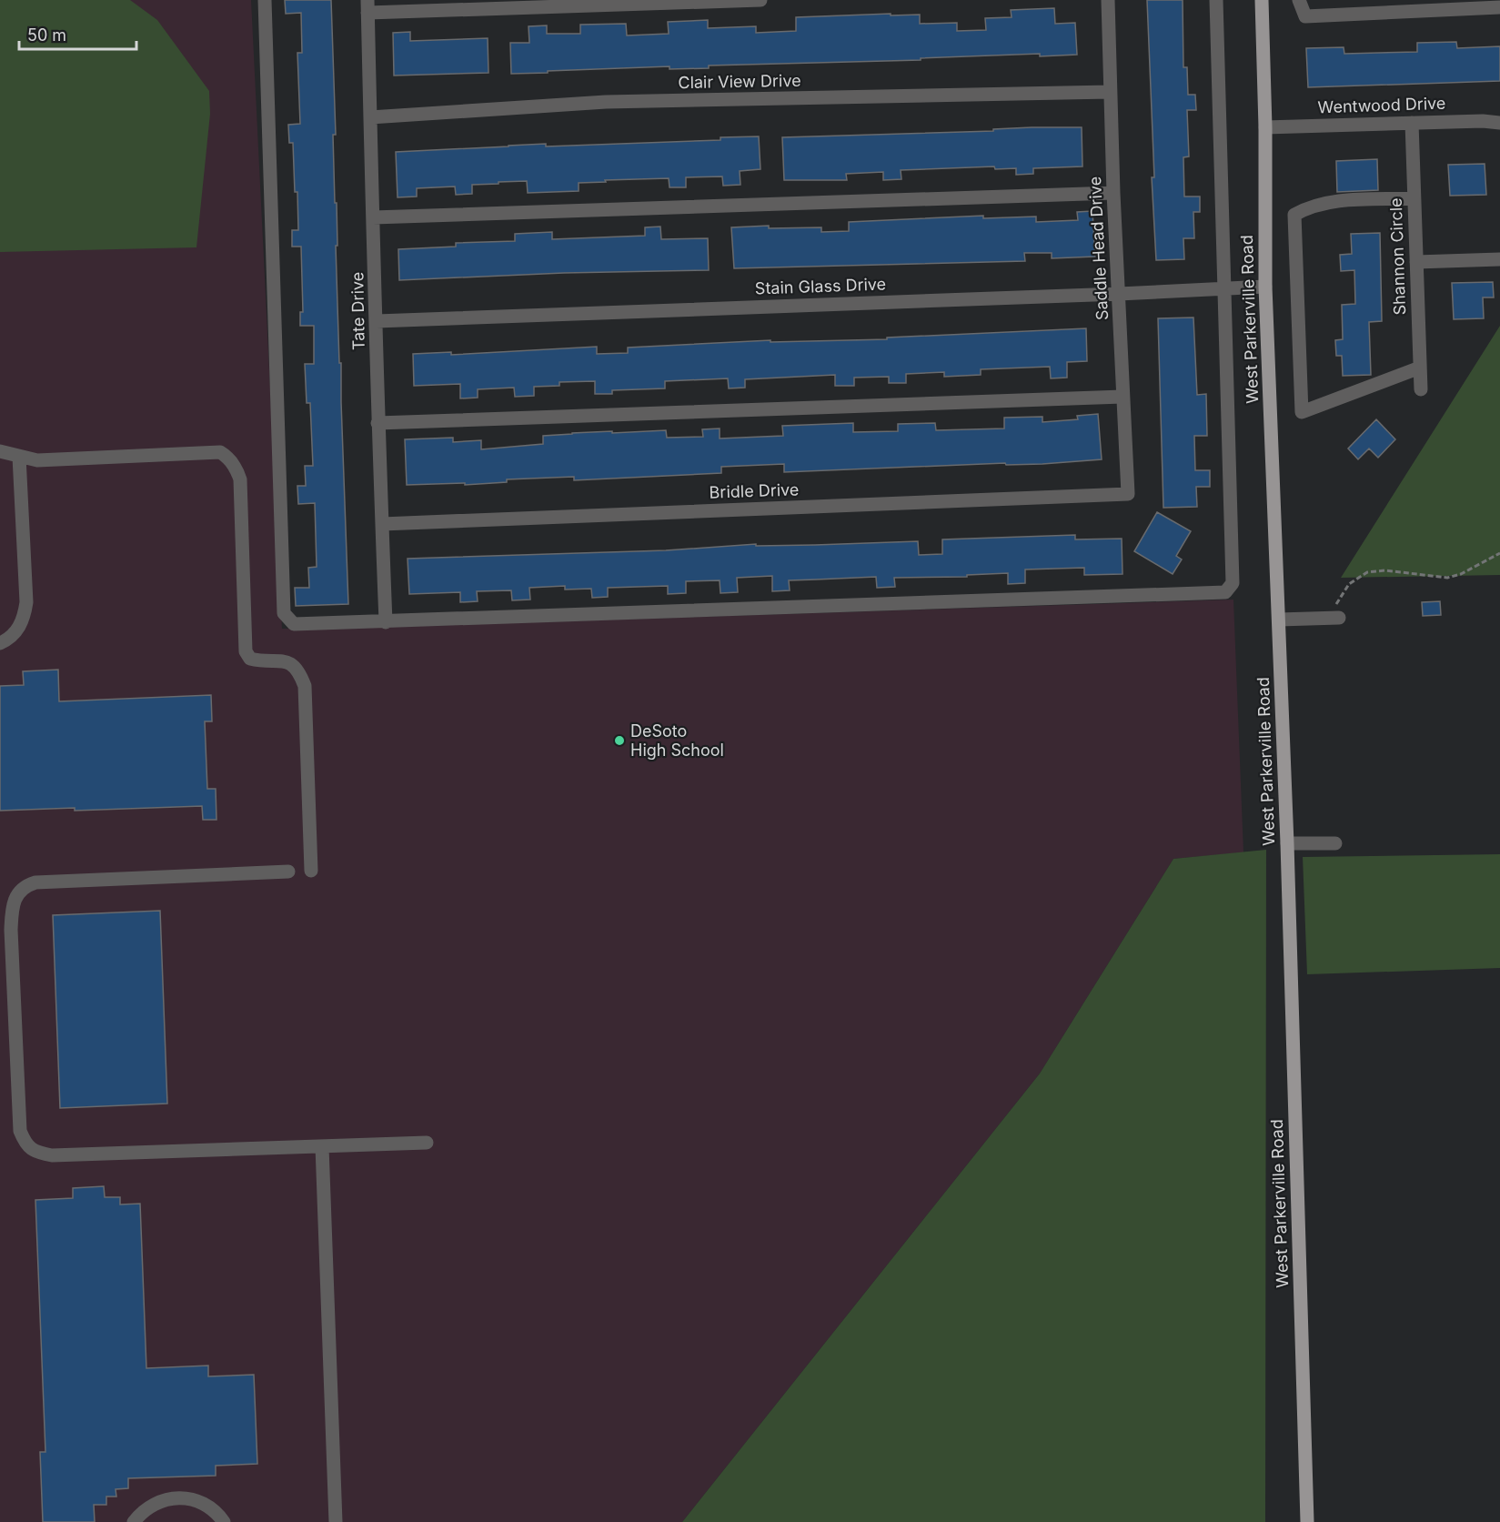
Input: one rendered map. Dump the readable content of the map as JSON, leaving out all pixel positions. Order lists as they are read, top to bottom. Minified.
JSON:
{"streets":{"main road":["West Parkerville Road"],"street":["Clair View Drive","Wentwood Drive","Saddle Head Drive","Shannon Circle","Stain Glass Drive","Tate Drive","Bridle Drive"]},"crossings":[["Clair View Drive","Saddle Head Drive"],["Clair View Drive","Tate Drive"],["Wentwood Drive","Shannon Circle"],["Wentwood Drive","West Parkerville Road"],["Saddle Head Drive","Stain Glass Drive"],["Saddle Head Drive","Bridle Drive"],["Stain Glass Drive","Tate Drive"],["Stain Glass Drive","West Parkerville Road"],["Tate Drive","Bridle Drive"]],"places":["DeSoto High School"],"scale_bar":"50 m"}
